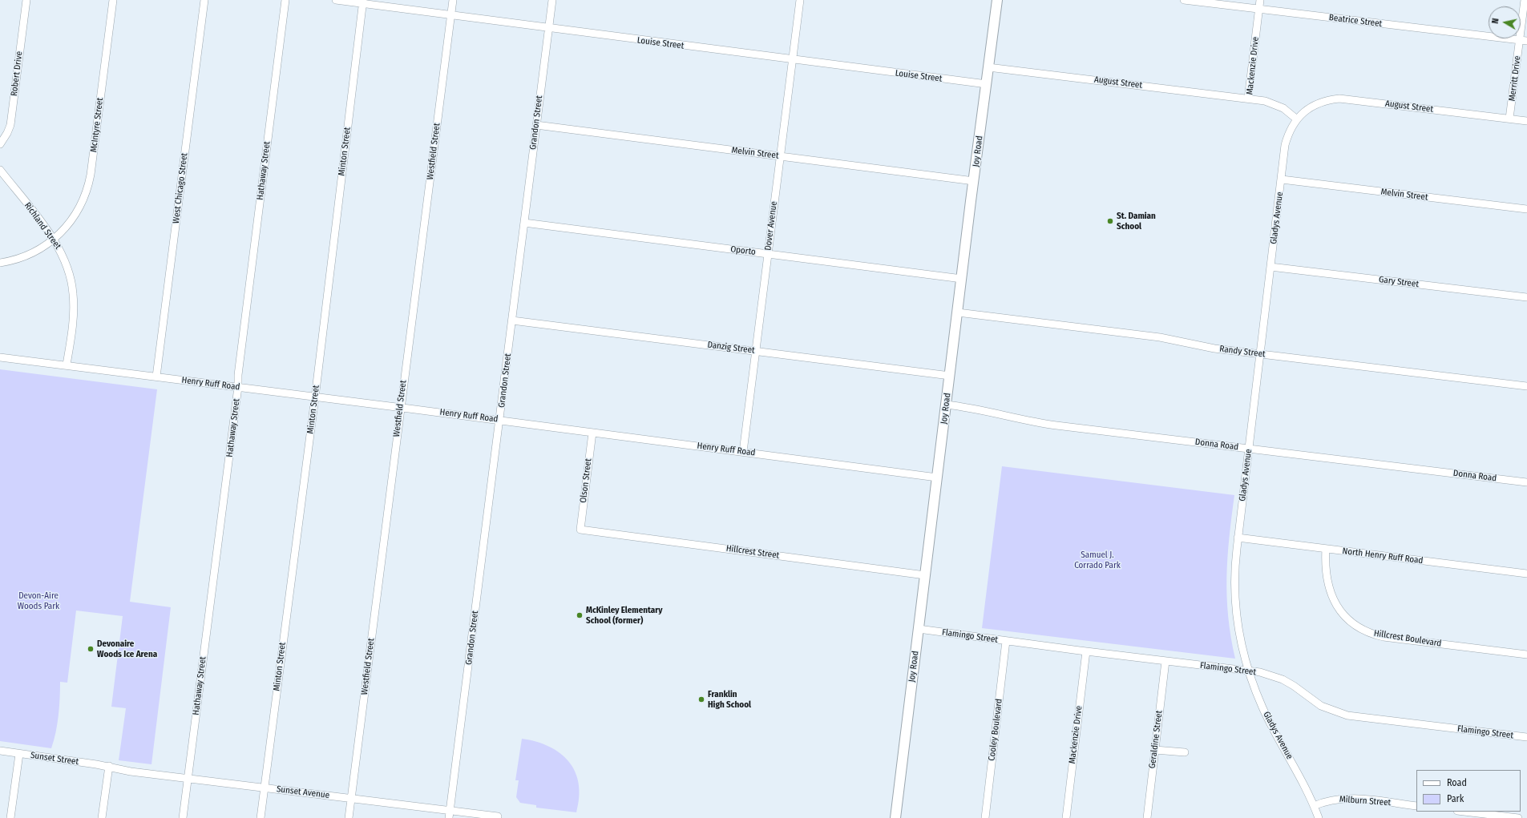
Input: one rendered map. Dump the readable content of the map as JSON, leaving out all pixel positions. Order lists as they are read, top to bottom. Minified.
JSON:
{"streets":{"street":["Beatrice Street","Louise Street","Mackenzie Drive","Robert Drive","Merritt Drive","August Street","Grandon Street","McIntyre Street","Minton Street","Westfield Street","Joy Road","Melvin Street","Hathaway Street","West Chicago Street","Gladys Avenue","Richland Street","Dover Avenue","Oporto","Gary Street","Danzig Street","Randy Street","Henry Ruff Road","Donna Road","Olson Street","Hillcrest Street","North Henry Ruff Road","Flamingo Street","Hillcrest Boulevard","Cooley Boulevard","Geraldine Street","Sunset Street","Sunset Avenue","Milburn Street"]},"crossings":[["Beatrice Street","Mackenzie Drive"],["Beatrice Street","Merritt Drive"],["Louise Street","Grandon Street"],["Louise Street","Minton Street"],["Louise Street","Westfield Street"],["Louise Street","Joy Road"],["Louise Street","Dover Avenue"],["Mackenzie Drive","August Street"],["Mackenzie Drive","Gladys Avenue"],["Mackenzie Drive","Flamingo Street"],["Merritt Drive","August Street"],["August Street","Joy Road"],["August Street","Gladys Avenue"],["Grandon Street","Melvin Street"],["Grandon Street","Oporto"],["Grandon Street","Danzig Street"],["Grandon Street","Henry Ruff Road"],["Grandon Street","Sunset Avenue"],["McIntyre Street","Richland Street"],["Minton Street","Henry Ruff Road"],["Minton Street","Sunset Avenue"],["Westfield Street","Henry Ruff Road"],["Westfield Street","Sunset Avenue"],["Joy Road","Melvin Street"],["Joy Road","Oporto"],["Joy Road","Danzig Street"],["Joy Road","Randy Street"],["Joy Road","Henry Ruff Road"],["Joy Road","Donna Road"],["Joy Road","Hillcrest Street"],["Joy Road","Flamingo Street"],["Melvin Street","Gladys Avenue"],["Melvin Street","Dover Avenue"],["Hathaway Street","Henry Ruff Road"],["Hathaway Street","Sunset Avenue"],["West Chicago Street","Henry Ruff Road"],["Gladys Avenue","Gary Street"],["Gladys Avenue","Randy Street"],["Gladys Avenue","Donna Road"],["Gladys Avenue","North Henry Ruff Road"],["Gladys Avenue","Flamingo Street"],["Gladys Avenue","Milburn Street"],["Richland Street","Henry Ruff Road"],["Dover Avenue","Oporto"],["Dover Avenue","Danzig Street"],["Dover Avenue","Henry Ruff Road"],["Henry Ruff Road","Olson Street"],["Olson Street","Hillcrest Street"],["North Henry Ruff Road","Hillcrest Boulevard"],["Flamingo Street","Cooley Boulevard"],["Flamingo Street","Geraldine Street"],["Sunset Street","Sunset Avenue"]],"parks":["Samuel J. Corrado Park","Devon-Aire Woods Park"],"places":["St. Damian School","McKinley Elementary School (former)","Devonaire Woods Ice Arena","Franklin High School"],"legend":["Road","Park"],"north":"left"}
